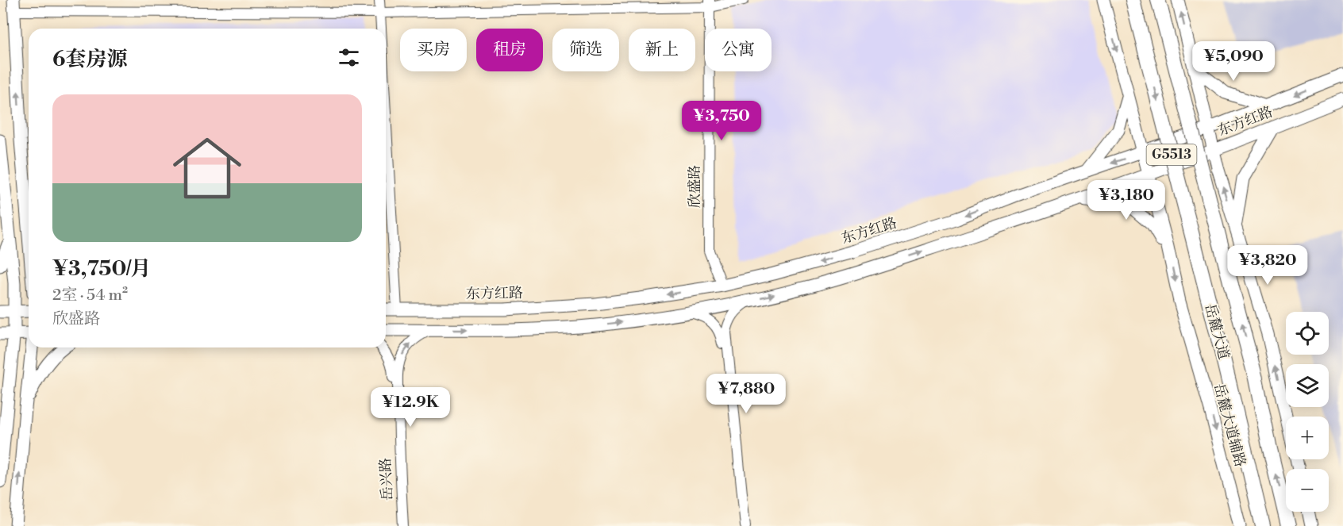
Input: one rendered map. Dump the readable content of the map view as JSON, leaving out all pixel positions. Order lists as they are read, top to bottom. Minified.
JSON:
{"streets":{"highway":["G5513","岳麓大道"],"main road":["东方红路","岳麓大道辅路"],"street":["欣盛路","岳兴路"]},"crossings":[["东方红路","欣盛路"],["东方红路","岳麓大道辅路"],["东方红路","岳兴路"]],"page":{"chip":["买房","租房","筛选","新上","公寓"],"heading":"6套房源","price":["¥5,090","¥3,750","¥3,180","¥3,820","¥7,880","¥12.9K"],"list":[{"name":"¥3,750/月","note":"2室 · 54 m² · 欣盛路"}],"map_buttons":["+","−"]}}
